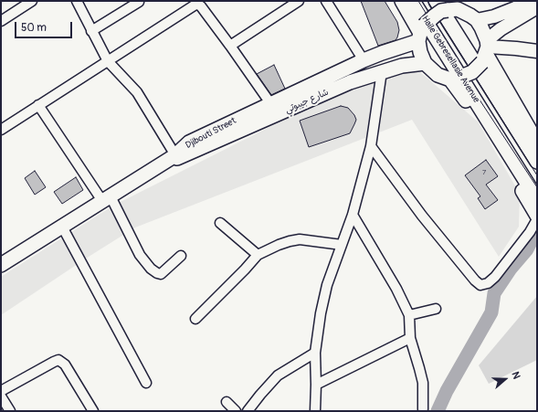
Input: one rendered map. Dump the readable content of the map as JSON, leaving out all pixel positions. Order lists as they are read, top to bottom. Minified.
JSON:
{"streets":{"main road":["Haile Gebresellasie Avenue","شارع جيبوتي","Djibouti Street"]},"crossings":[["شارع جيبوتي","Djibouti Street"]],"house_numbers":["7"],"scale_bar":"50 m","north":"right"}
